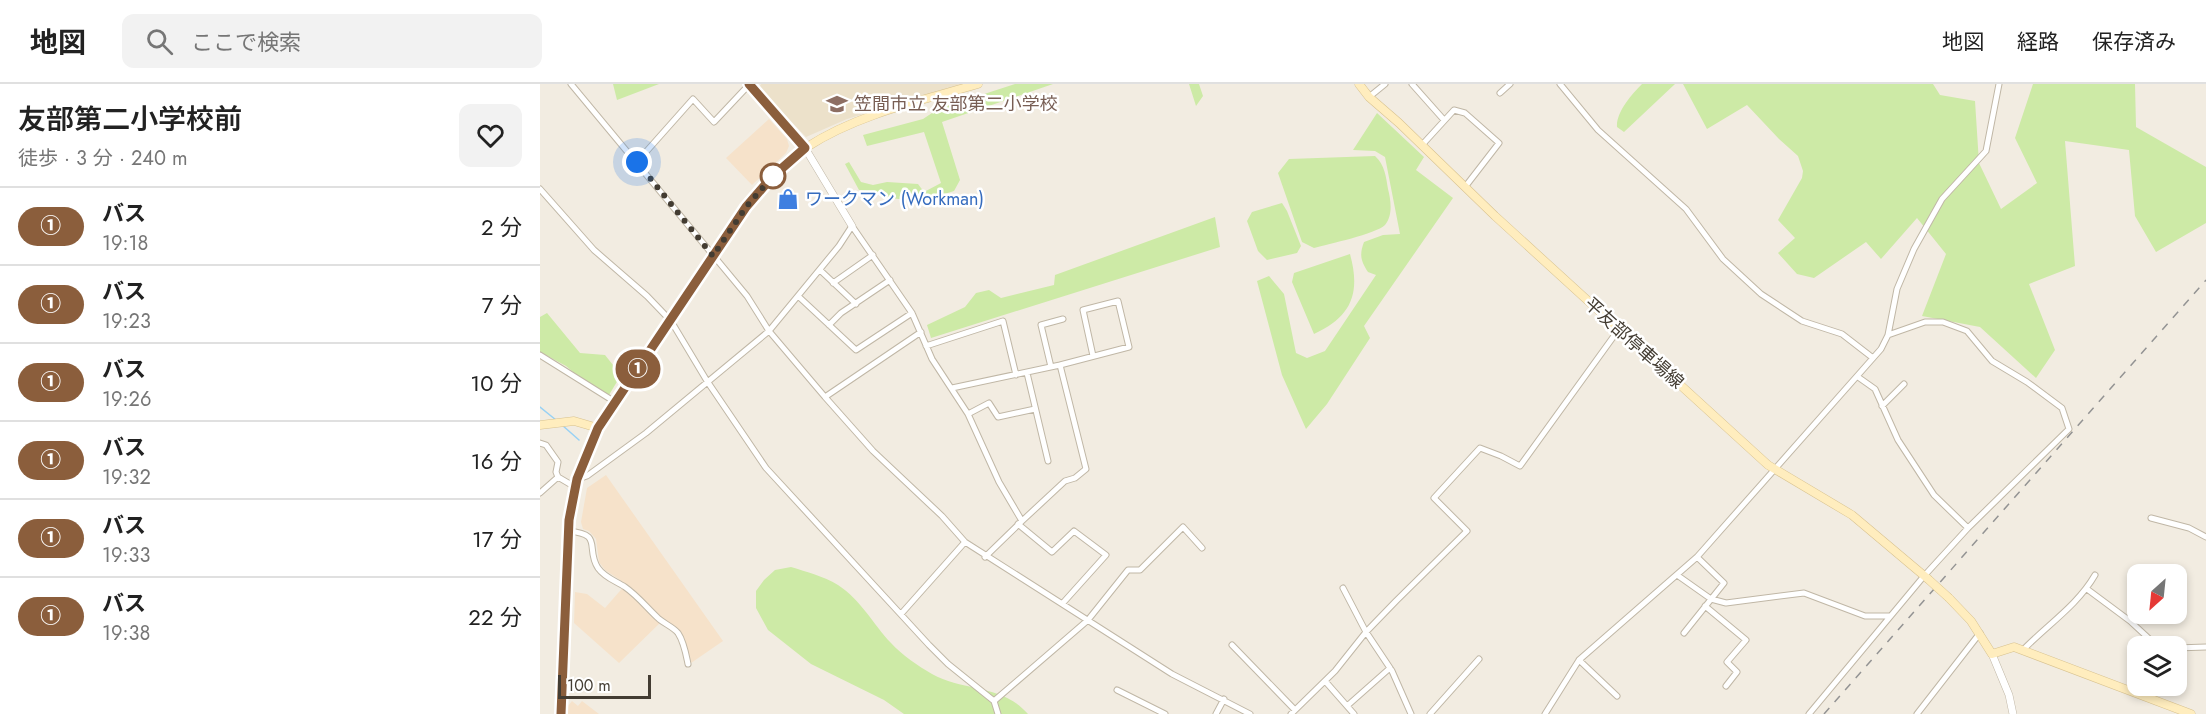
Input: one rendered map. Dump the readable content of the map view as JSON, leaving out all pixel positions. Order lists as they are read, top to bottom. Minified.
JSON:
{"streets":{"main road":["平友部停車場線"]},"places":{"school or university":["笠間市立 友部第二小学校"],"shop":["ワークマン (Workman)"]},"lines":["bus line ①"],"scale_bar":"100 m","north":"bottom left","page":{"header":"地図","search":"ここで検索","nav":["地図","経路","保存済み"],"heading":["友部第二小学校前","徒歩 · 3 分 · 240 m"],"on_map":"①","list":[{"mark":"①","name":"バス","note":"19:18","value":"2 分"},{"mark":"①","name":"バス","note":"19:23","value":"7 分"},{"mark":"①","name":"バス","note":"19:26","value":"10 分"},{"mark":"①","name":"バス","note":"19:32","value":"16 分"},{"mark":"①","name":"バス","note":"19:33","value":"17 分"},{"mark":"①","name":"バス","note":"19:38","value":"22 分"}],"scale":"100 m"}}
